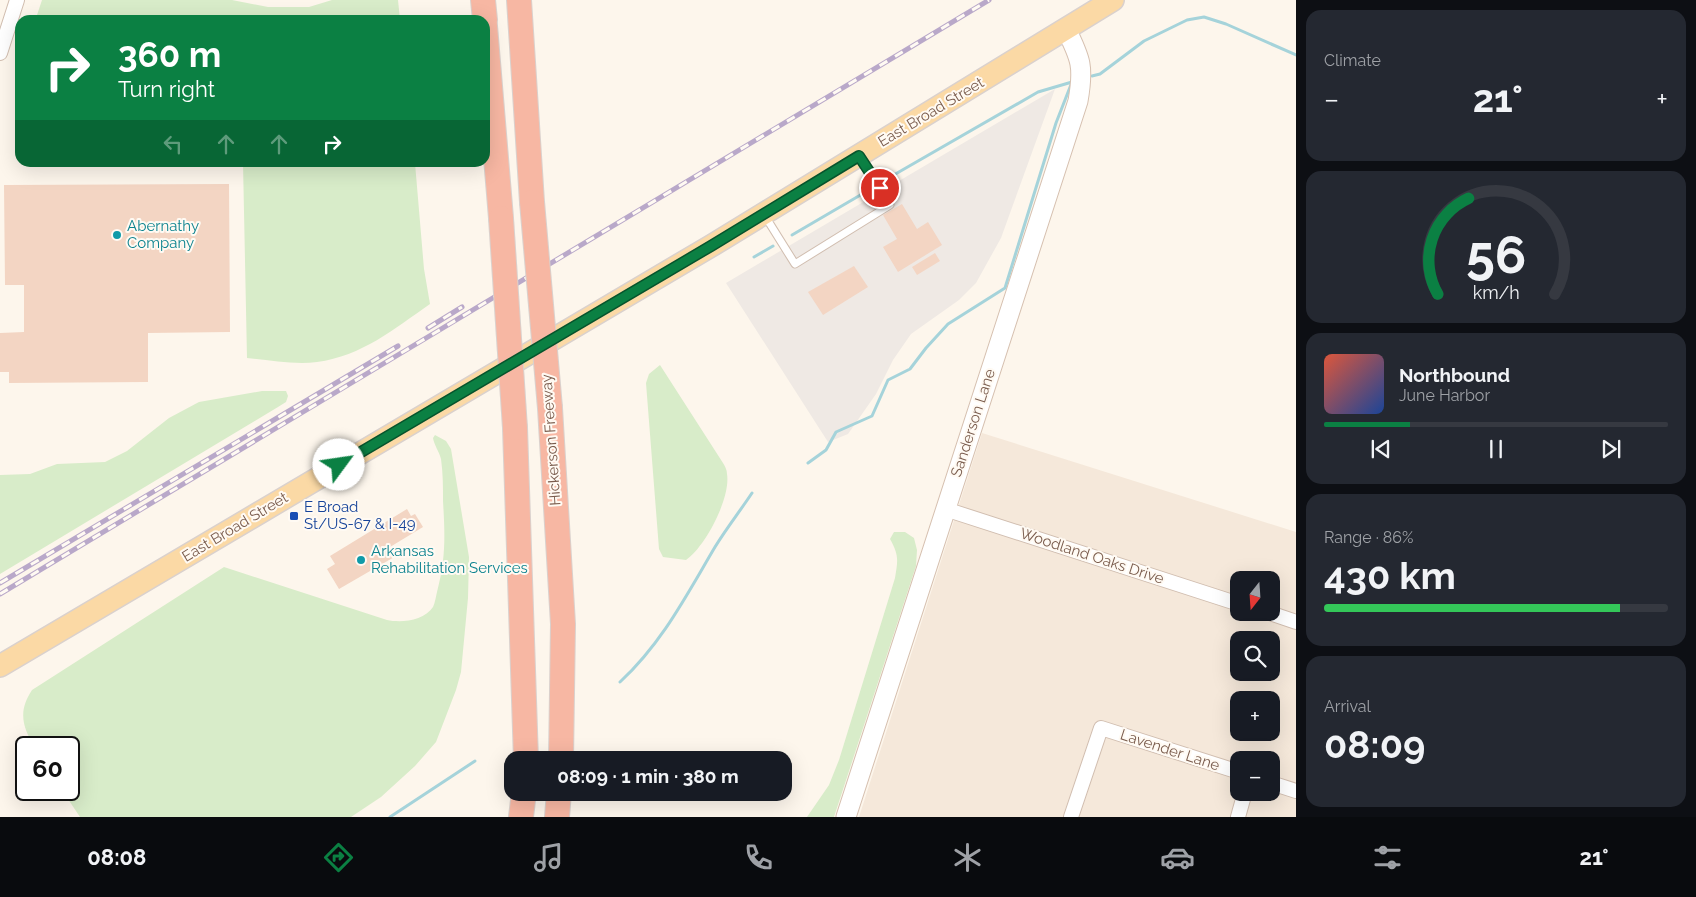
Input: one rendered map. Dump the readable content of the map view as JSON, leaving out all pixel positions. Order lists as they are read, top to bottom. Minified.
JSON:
{"streets":{"highway":["Hickerson Freeway"],"main road":["East Broad Street"],"street":["Sanderson Lane","Woodland Oaks Drive","Lavender Lane"]},"crossings":[["East Broad Street","Sanderson Lane"],["Sanderson Lane","Woodland Oaks Drive"]],"places":{"other":["Abernathy Company","Arkansas Rehabilitation Services"],"transit":["E Broad St/US-67 & I-49"]},"north":"bottom","page":{"tile":["Climate",["Range · 86%","430 km"],["Arrival","08:09"]],"turn":["360 m","Turn right"],"heat":["−","21°","+"],"song":["Northbound","June Harbor"],"map_buttons":["+","−"],"limit":"60","trip":"08:09 · 1 min · 380 m","tabs":["08:08","21°"],"gauge":["56","km/h"]}}
